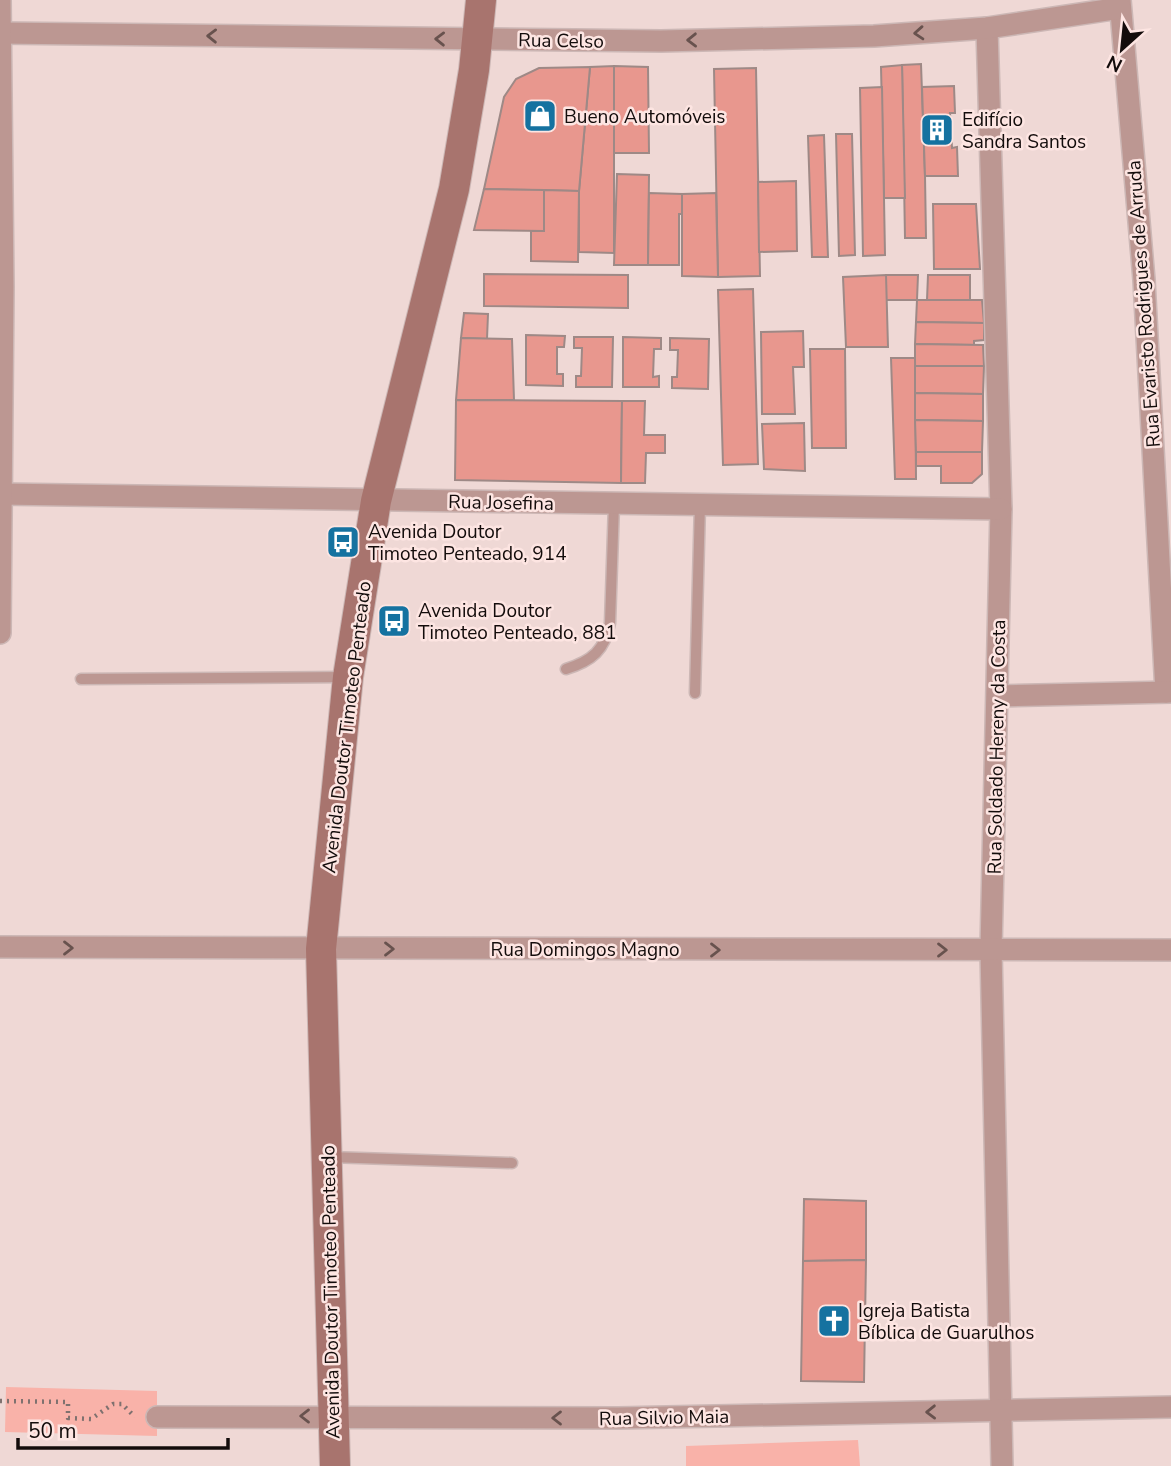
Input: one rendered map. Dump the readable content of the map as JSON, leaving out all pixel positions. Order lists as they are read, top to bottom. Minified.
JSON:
{"streets":{"main road":["Avenida Doutor Timoteo Penteado"],"street":["Rua Celso","Rua Evaristo Rodrigues de Arruda","Rua Josefina","Rua Soldado Hereny da Costa","Rua Domingos Magno","Rua Silvio Maia"]},"crossings":[["Rua Celso","Rua Evaristo Rodrigues de Arruda"],["Rua Celso","Avenida Doutor Timoteo Penteado"],["Rua Celso","Rua Soldado Hereny da Costa"],["Rua Josefina","Avenida Doutor Timoteo Penteado"],["Rua Josefina","Rua Soldado Hereny da Costa"],["Avenida Doutor Timoteo Penteado","Rua Domingos Magno"],["Avenida Doutor Timoteo Penteado","Rua Silvio Maia"],["Rua Soldado Hereny da Costa","Rua Domingos Magno"],["Rua Soldado Hereny da Costa","Rua Silvio Maia"]],"one_way":["Rua Celso","Rua Domingos Magno","Rua Silvio Maia"],"places":{"shop":["Bueno Automóveis"],"building":["Edifício Sandra Santos"],"bus stop":["Avenida Doutor Timoteo Penteado, 914","Avenida Doutor Timoteo Penteado, 881"],"church":["Igreja Batista Bíblica de Guarulhos"]},"scale_bar":"50 m","north":"bottom left"}
